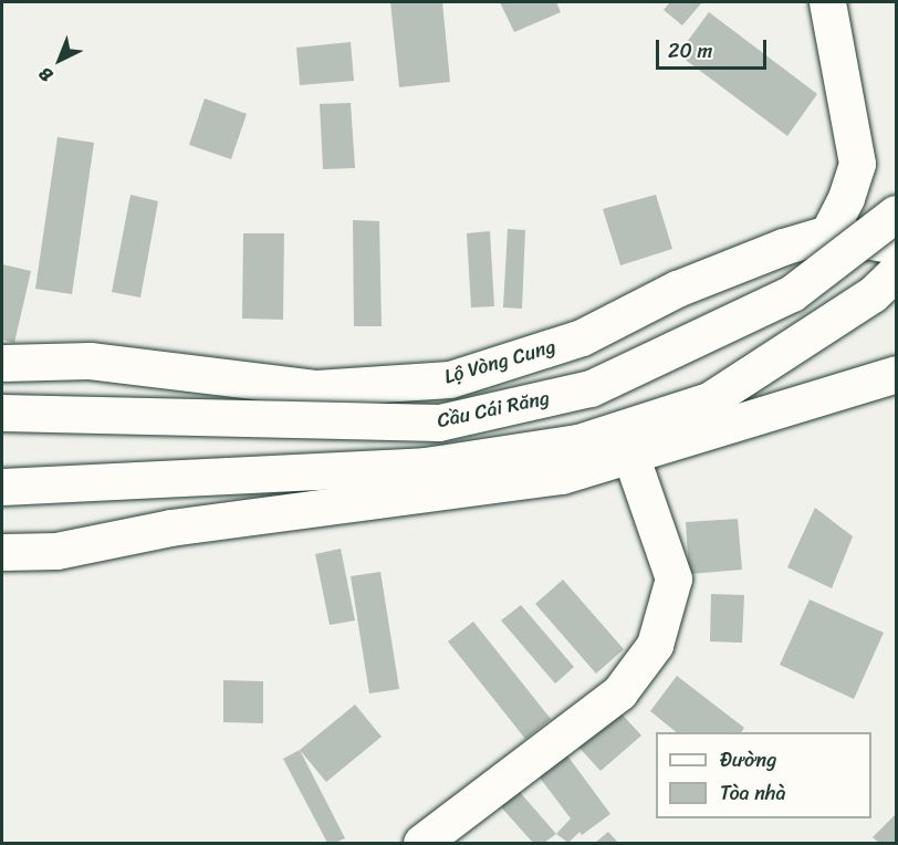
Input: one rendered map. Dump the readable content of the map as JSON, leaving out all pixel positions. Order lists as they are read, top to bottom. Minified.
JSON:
{"streets":{"main road":["Lộ Vòng Cung","Cầu Cái Răng"]},"legend":["Đường","Tòa nhà"],"scale_bar":"20 m","north":"bottom left"}
